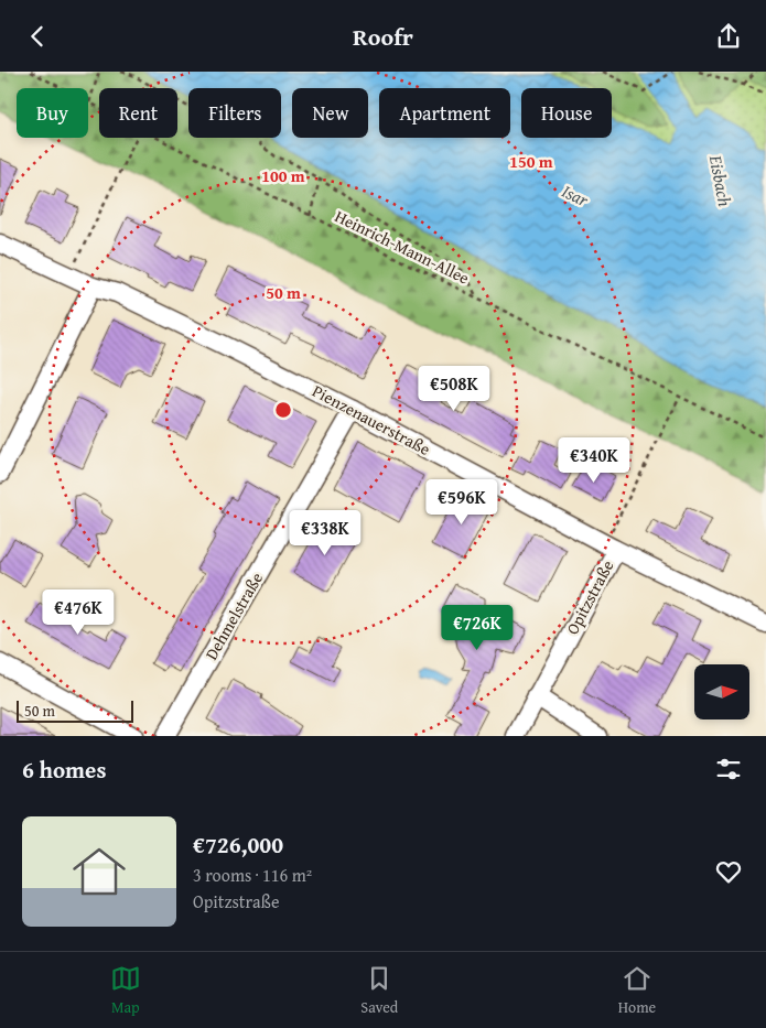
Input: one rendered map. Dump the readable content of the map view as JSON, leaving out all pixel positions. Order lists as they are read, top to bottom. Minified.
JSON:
{"streets":{"street":["Pienzenauerstraße","Opitzstraße","Dehmelstraße"],"path":["Heinrich-Mann-Allee"]},"crossings":[["Heinrich-Mann-Allee","Opitzstraße"],["Pienzenauerstraße","Opitzstraße"],["Pienzenauerstraße","Dehmelstraße"]],"water":["Eisbach","Isar"],"scale_bar":"50 m","north":"right","page":{"header":"Roofr","chip":["Buy","Rent","Filters","New","Apartment","House"],"price":["€508K","€340K","€596K","€338K","€476K","€726K"],"scale":"50 m","heading":"6 homes","list":[{"name":"€726,000","note":"3 rooms · 116 m² · Opitzstraße"}],"tabs":["Map","Saved","Home"]},"rings":["150 m","100 m","50 m"]}
